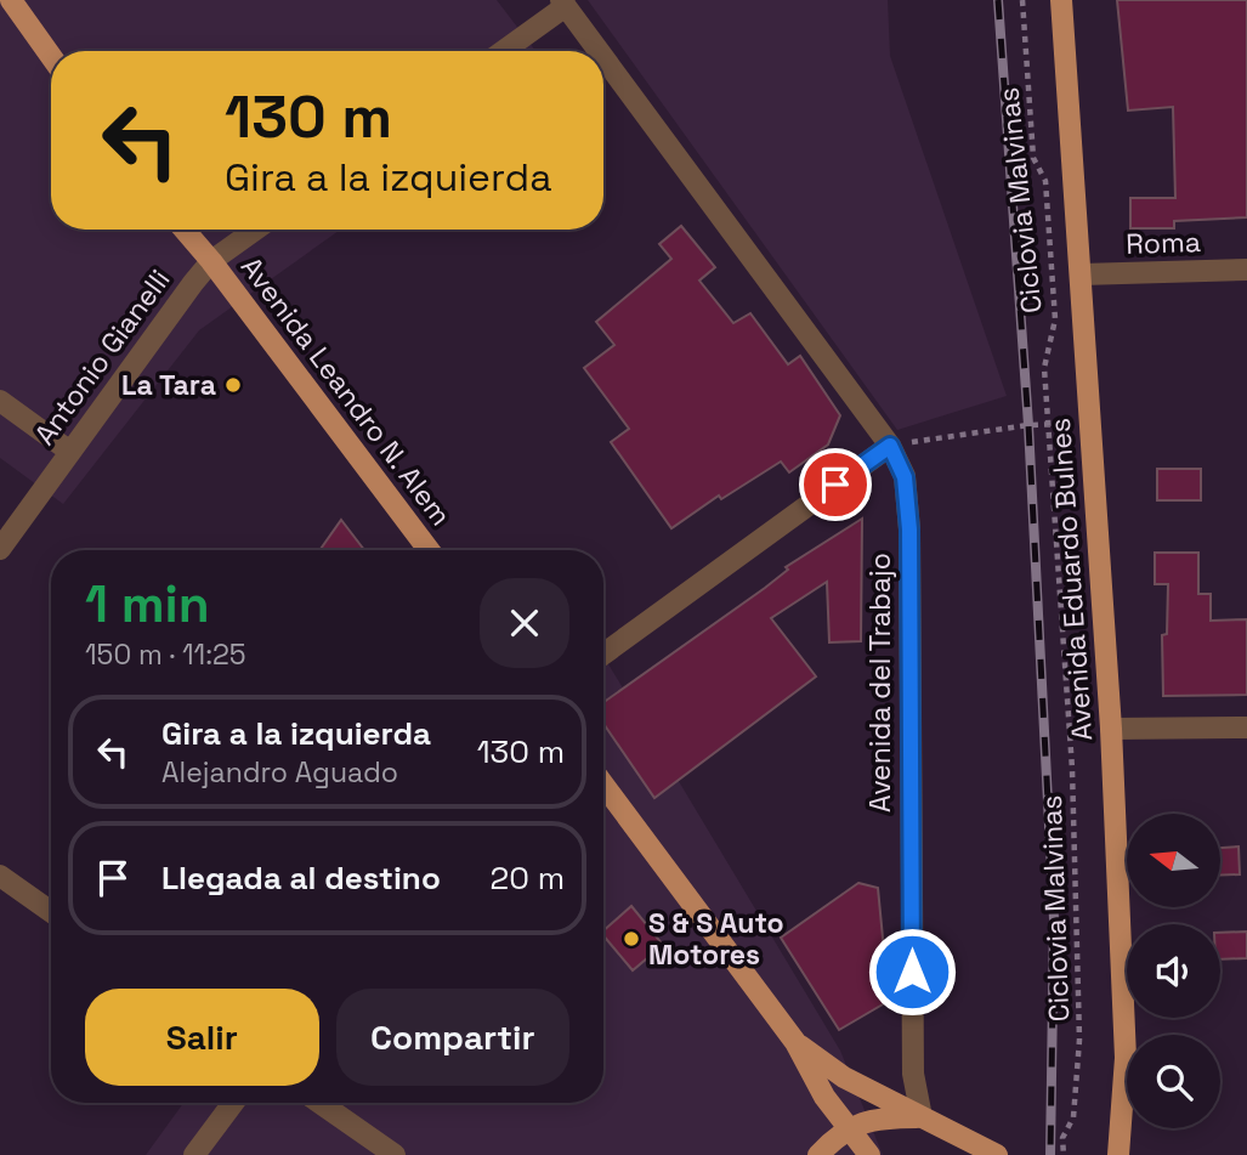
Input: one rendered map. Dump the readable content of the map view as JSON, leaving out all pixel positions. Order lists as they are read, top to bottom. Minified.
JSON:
{"streets":{"main road":["Avenida Leandro N. Alem","Avenida Eduardo Bulnes"],"street":["Roma","Antonio Gianelli","Avenida del Trabajo"],"path":["Ciclovia Malvinas"]},"crossings":[["Roma","Avenida Eduardo Bulnes"],["Antonio Gianelli","Avenida Leandro N. Alem"]],"places":["La Tara","S & S Auto Motores"],"north":"left","page":{"turn":["130 m","Gira a la izquierda"],"heading":["1 min","150 m · 11:25"],"list":[{"name":"Gira a la izquierda","note":"Alejandro Aguado","value":"130 m"},{"name":"Llegada al destino","value":"20 m"}],"buttons":["Salir","Compartir"]}}
